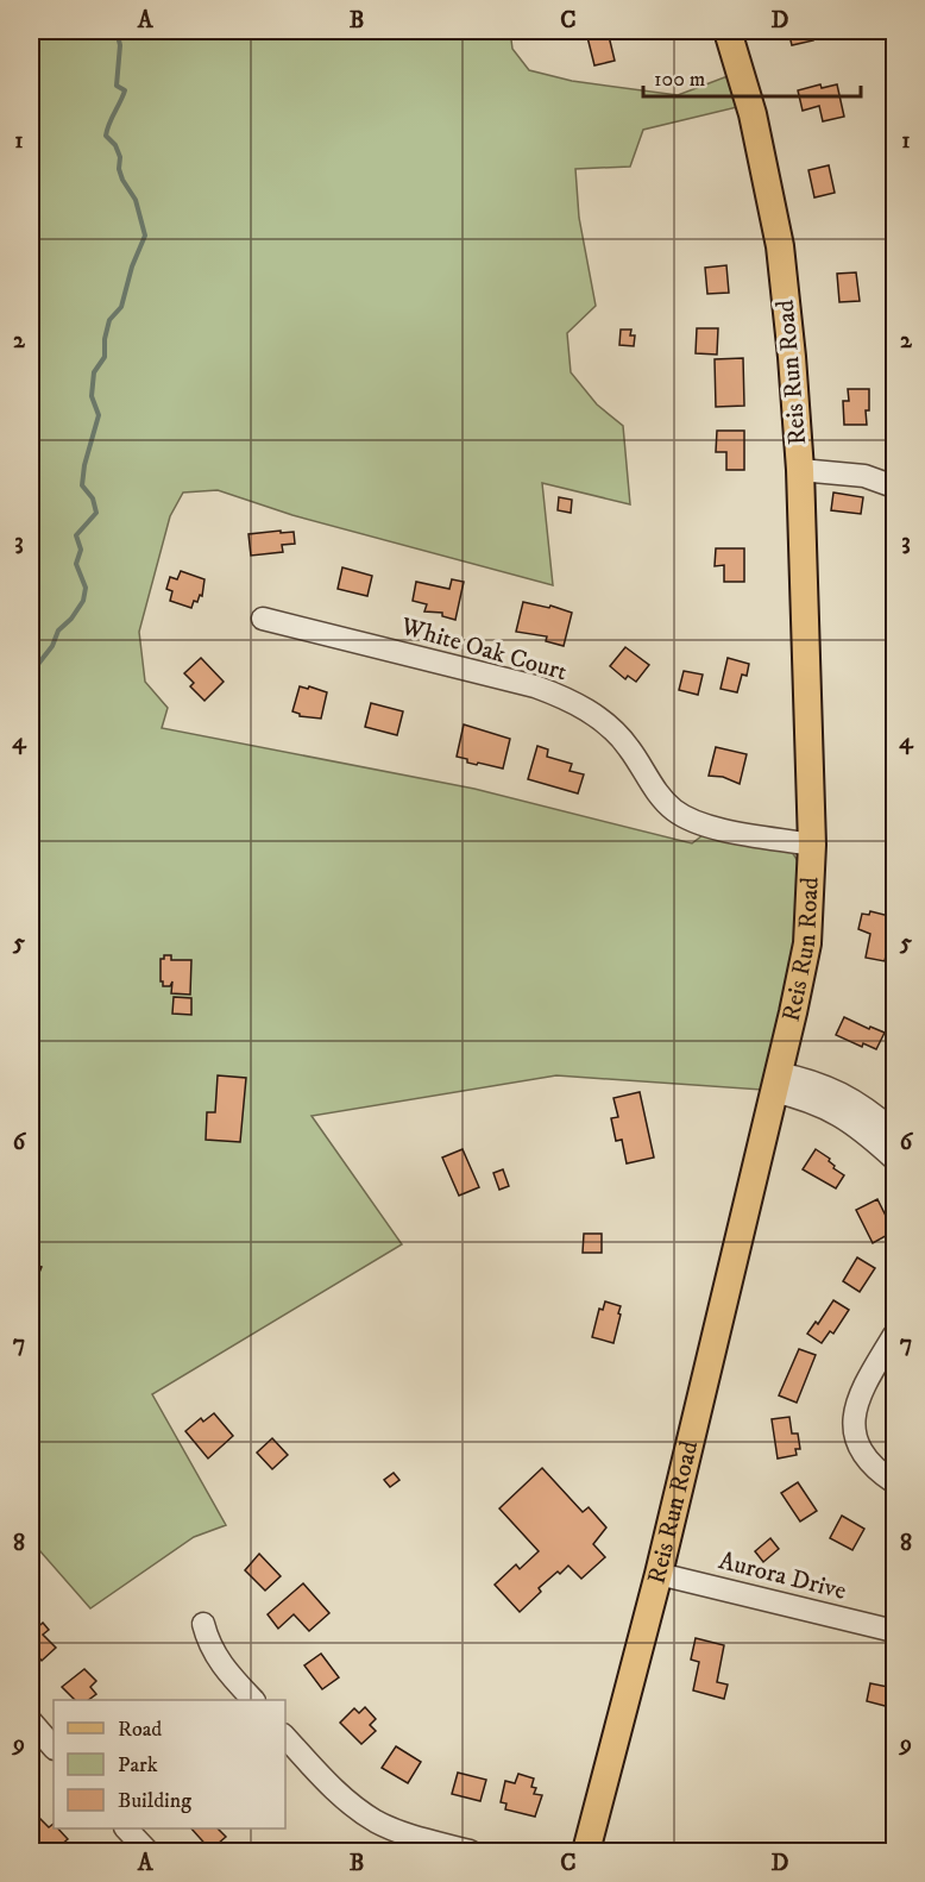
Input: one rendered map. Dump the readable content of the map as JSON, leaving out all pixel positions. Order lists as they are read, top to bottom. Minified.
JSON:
{"streets":{"main road":["Reis Run Road"],"street":["White Oak Court","Aurora Drive"]},"crossings":[["Reis Run Road","White Oak Court"],["Reis Run Road","Aurora Drive"]],"legend":["Road","Park","Building"],"scale_bar":"100 m","grid":{"columns":["A","B","C","D"],"rows":["1","2","3","4","5","6","7","8","9"]}}
